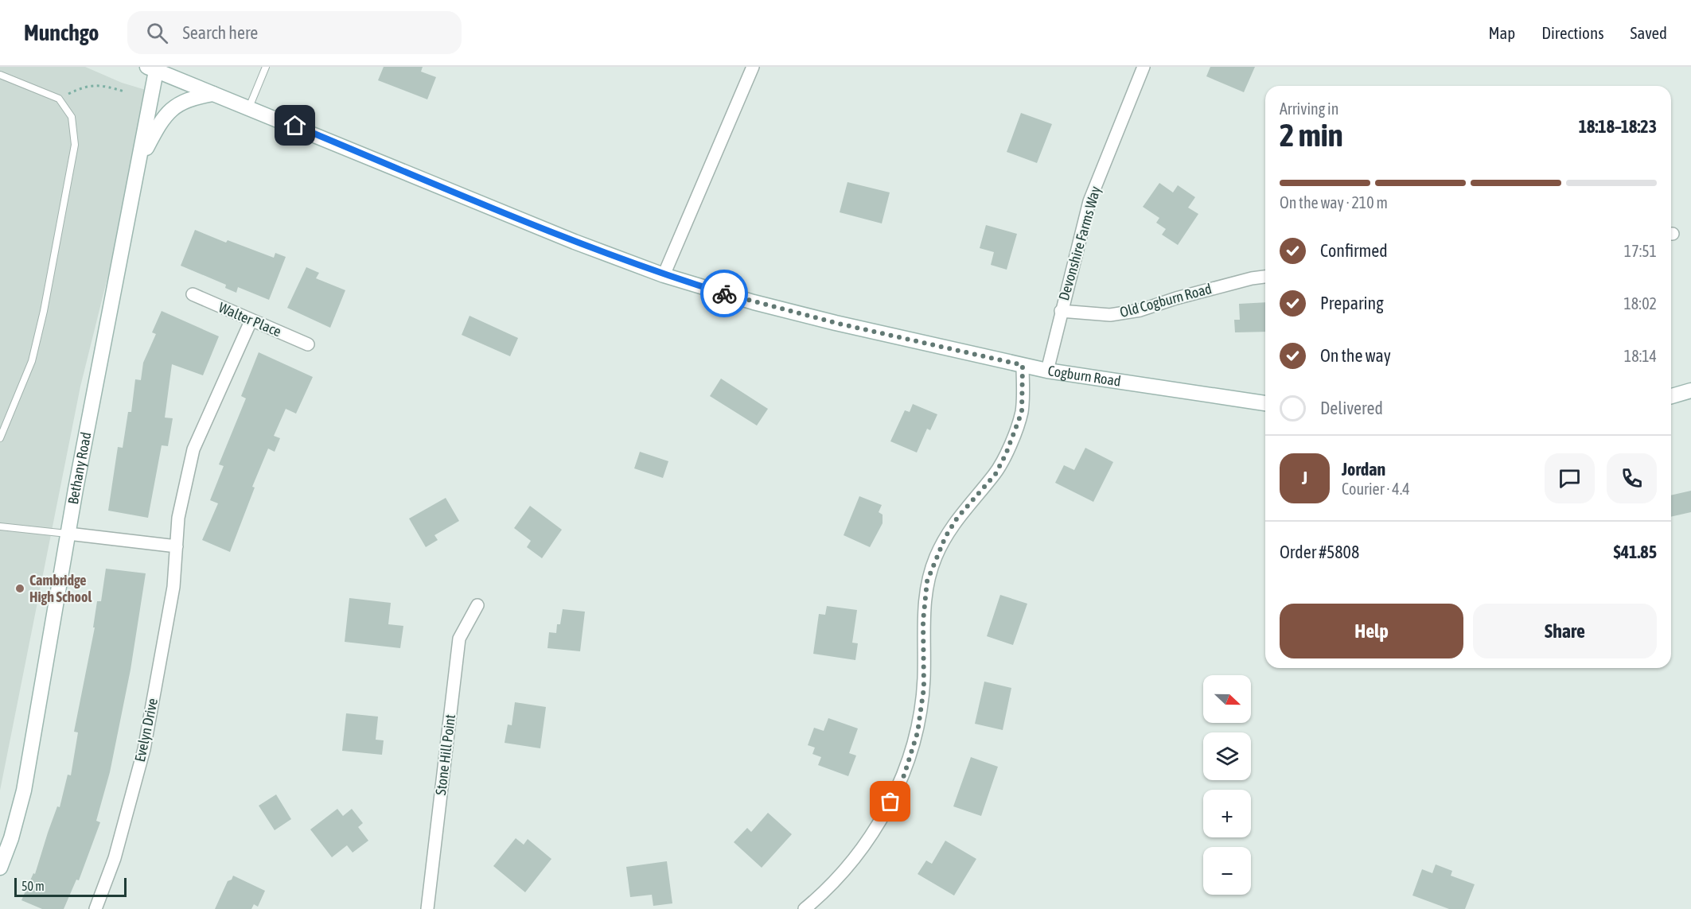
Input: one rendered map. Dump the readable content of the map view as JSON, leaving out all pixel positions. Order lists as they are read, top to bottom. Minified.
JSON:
{"streets":{"street":["Devonshire Farms Way","Old Cogburn Road","Walter Place","Cogburn Road","Bethany Road","Evelyn Drive","Stone Hill Point"]},"crossings":[["Devonshire Farms Way","Old Cogburn Road"],["Devonshire Farms Way","Cogburn Road"],["Walter Place","Evelyn Drive"],["Cogburn Road","Bethany Road"]],"places":["Cambridge High School"],"scale_bar":"50 m","north":"right","page":{"header":"Munchgo","search":"Search here","nav":["Map","Directions","Saved"],"heading":["2 min","Arriving in","18:18–18:23"],"panel":["Jordan","Courier · 4.4","Order #5808","$41.85"],"bar":"On the way · 210 m","list":[["Confirmed","17:51"],["Preparing","18:02"],["On the way","18:14"],"Delivered"],"round":"J","buttons":["Help","Share"],"map_buttons":["+","−"],"scale":"50 m"}}
